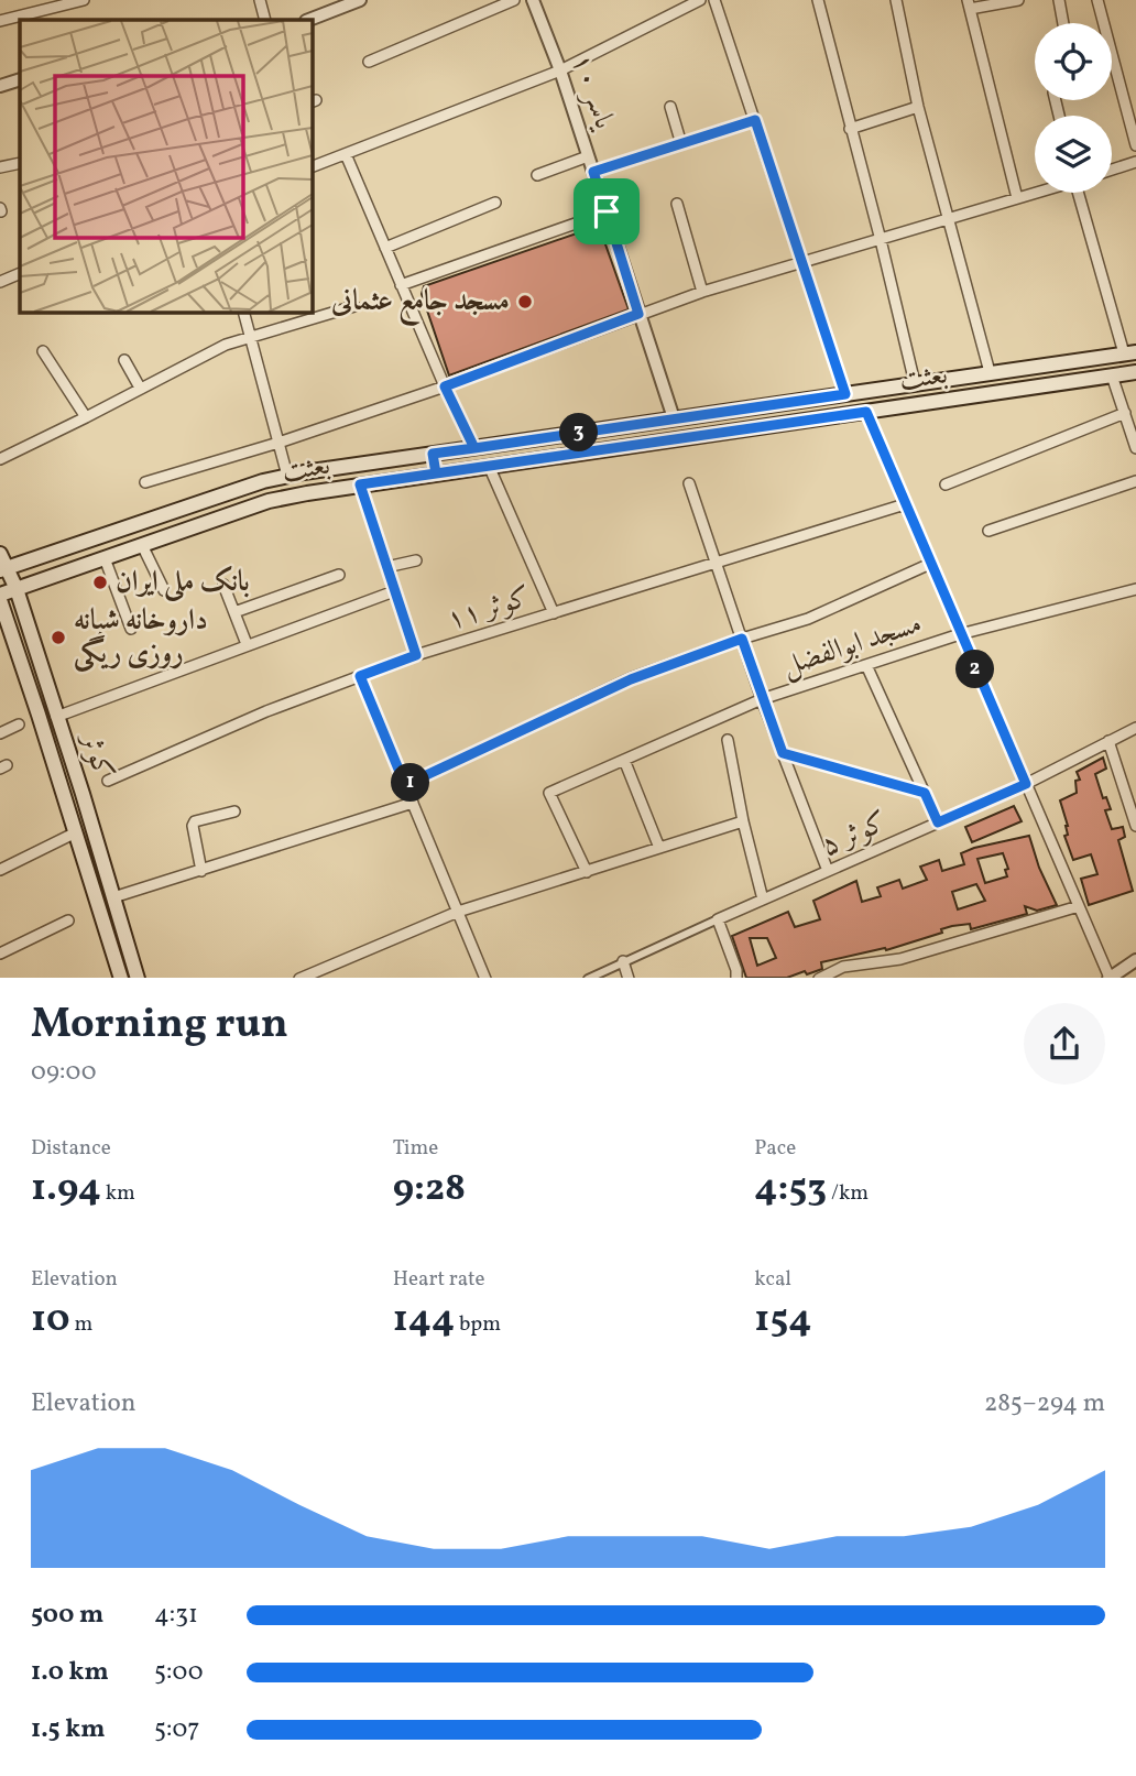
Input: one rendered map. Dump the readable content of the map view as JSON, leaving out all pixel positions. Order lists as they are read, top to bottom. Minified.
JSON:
{"streets":{"main road":["بعثت","کوثر"],"street":["یاسر ۱۰","کوثر ۱۱","مسجد ابوالفضل","کوثر ۵"]},"crossings":[["یاسر ۱۰","بعثت"],["بعثت","کوثر"]],"places":["مسجد جامع عثمانی","بانک ملی ایران","داروخانه شبانه روزی ریگی"],"page":{"pins":["3","2","1"],"heading":["Morning run","09:00"],"stats":[["Distance","1.94 km"],["Time","9:28"],["Pace","4:53 /km"],["Elevation","10 m"],["Heart rate","144 bpm"],["kcal","154"]],"chart":["Elevation","285–294 m"],"list":[{"name":"500 m","note":"4:31"},{"name":"1.0 km","note":"5:00"},{"name":"1.5 km","note":"5:07"}]}}
